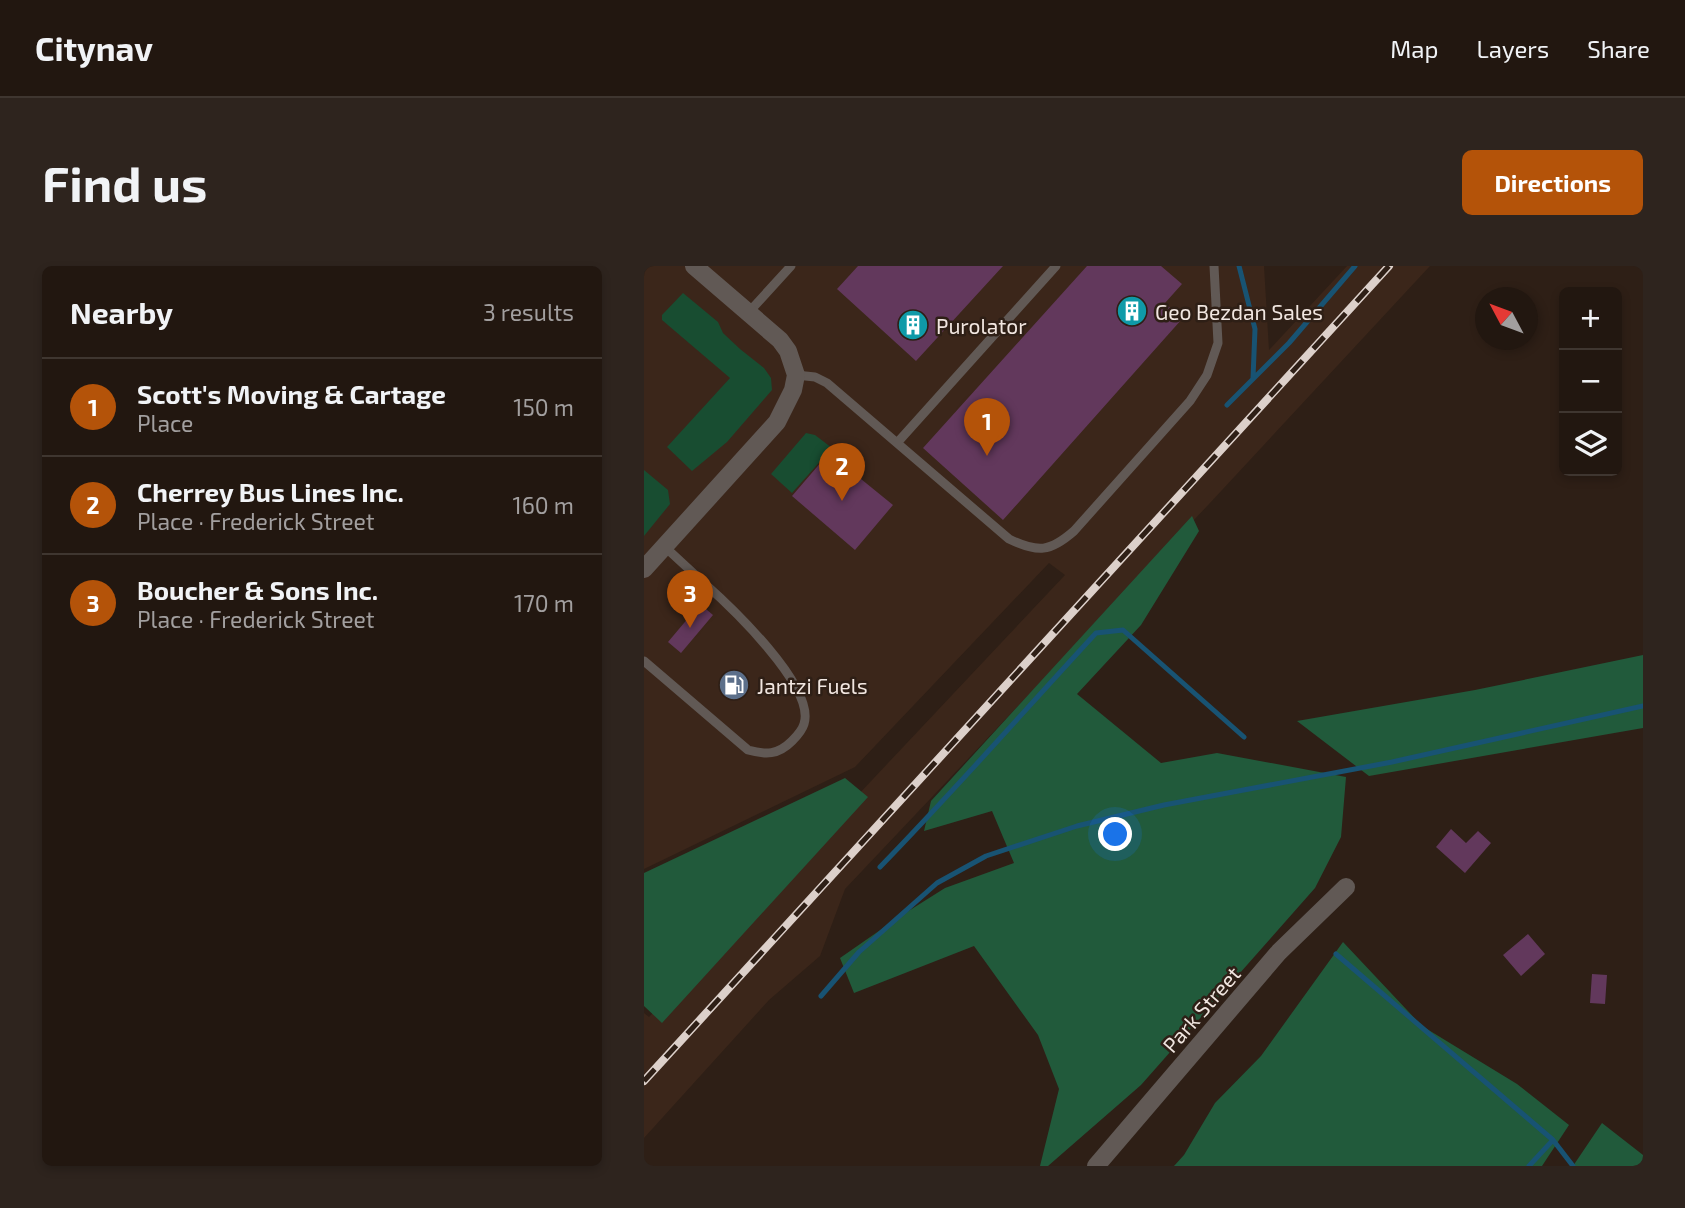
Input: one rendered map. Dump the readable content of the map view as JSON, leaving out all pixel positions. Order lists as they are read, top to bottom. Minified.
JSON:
{"streets":{"street":["Park Street"]},"places":{"building":["Geo Bezdan Sales","Purolator"],"fuel station":["Jantzi Fuels"]},"north":"top left","page":{"header":"Citynav","nav":["Map","Layers","Share"],"buttons":"Directions","title":"Find us","heading":["Nearby","3 results"],"map_buttons":["+","−"],"list":[{"mark":"1","name":"Scott's Moving & Cartage","note":"Place","value":"150 m"},{"mark":"2","name":"Cherrey Bus Lines Inc.","note":"Place · Frederick Street","value":"160 m"},{"mark":"3","name":"Boucher & Sons Inc.","note":"Place · Frederick Street","value":"170 m"}],"pins":["1","2","3"]}}
